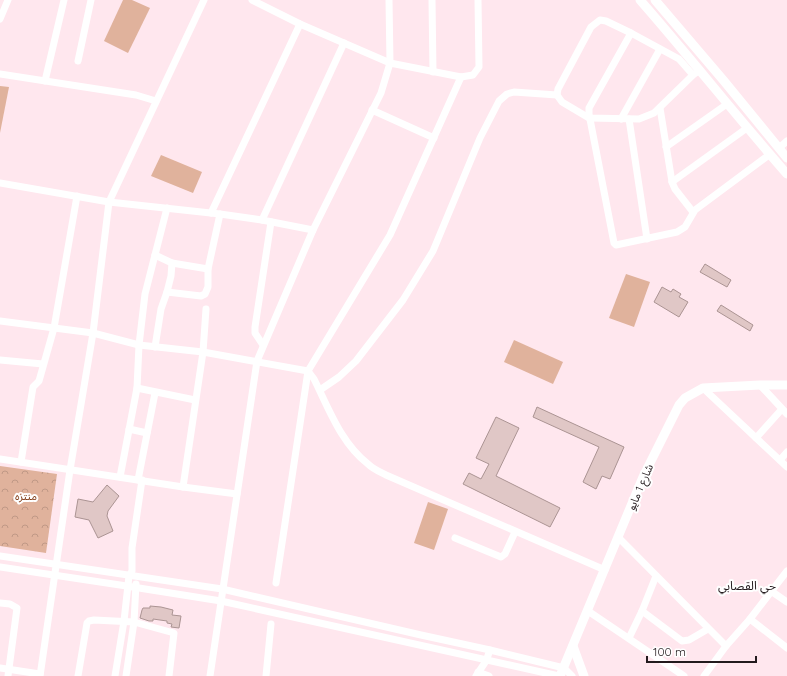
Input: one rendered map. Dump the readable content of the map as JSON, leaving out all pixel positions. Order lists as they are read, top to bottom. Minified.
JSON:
{"streets":{"main road":["شارع 1 مايو"]},"districts":["حي القصابي"],"parks":["منتزه"],"scale_bar":"100 m"}
